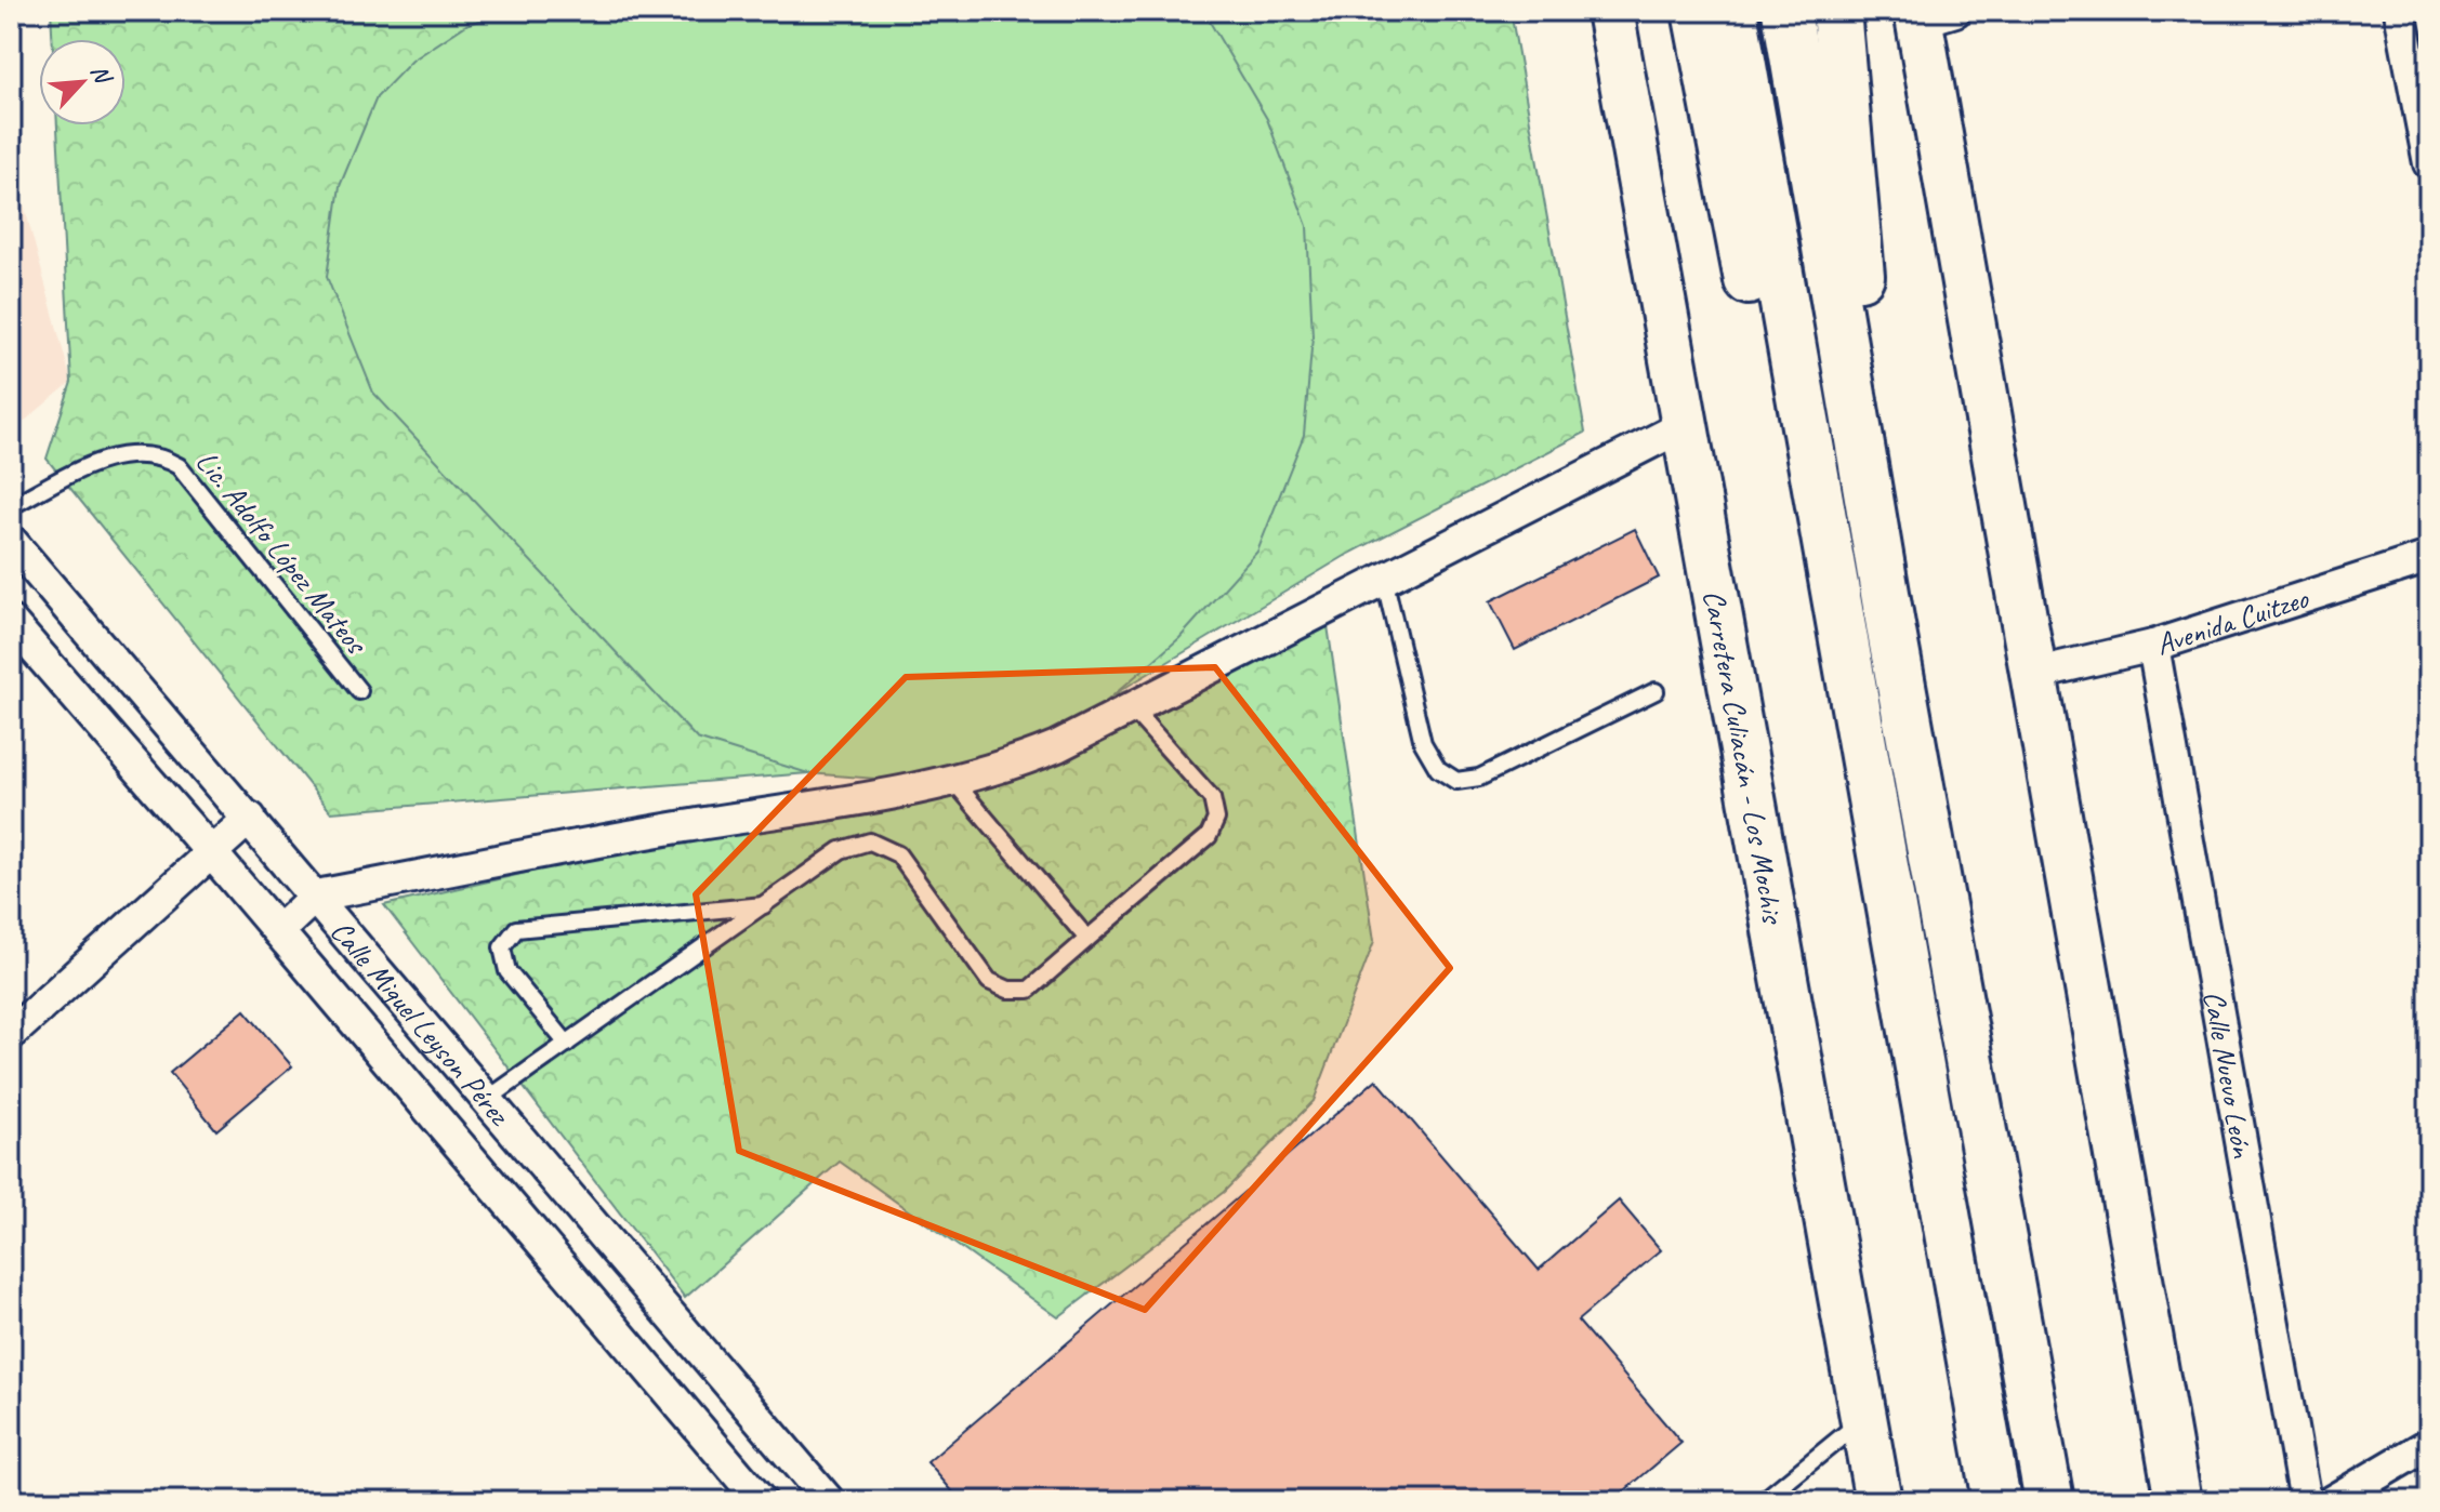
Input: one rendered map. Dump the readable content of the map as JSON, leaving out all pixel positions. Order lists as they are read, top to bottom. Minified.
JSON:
{"streets":{"main road":["Carretera Culiacán - Los Mochis"],"street":["Avenida Cuitzeo","Calle Miguel Leyson Pérez","Calle Nuevo León"],"lane":["Lic. Adolfo López Mateos"]},"crossings":[["Avenida Cuitzeo","Calle Nuevo León"]],"north":"top right"}
